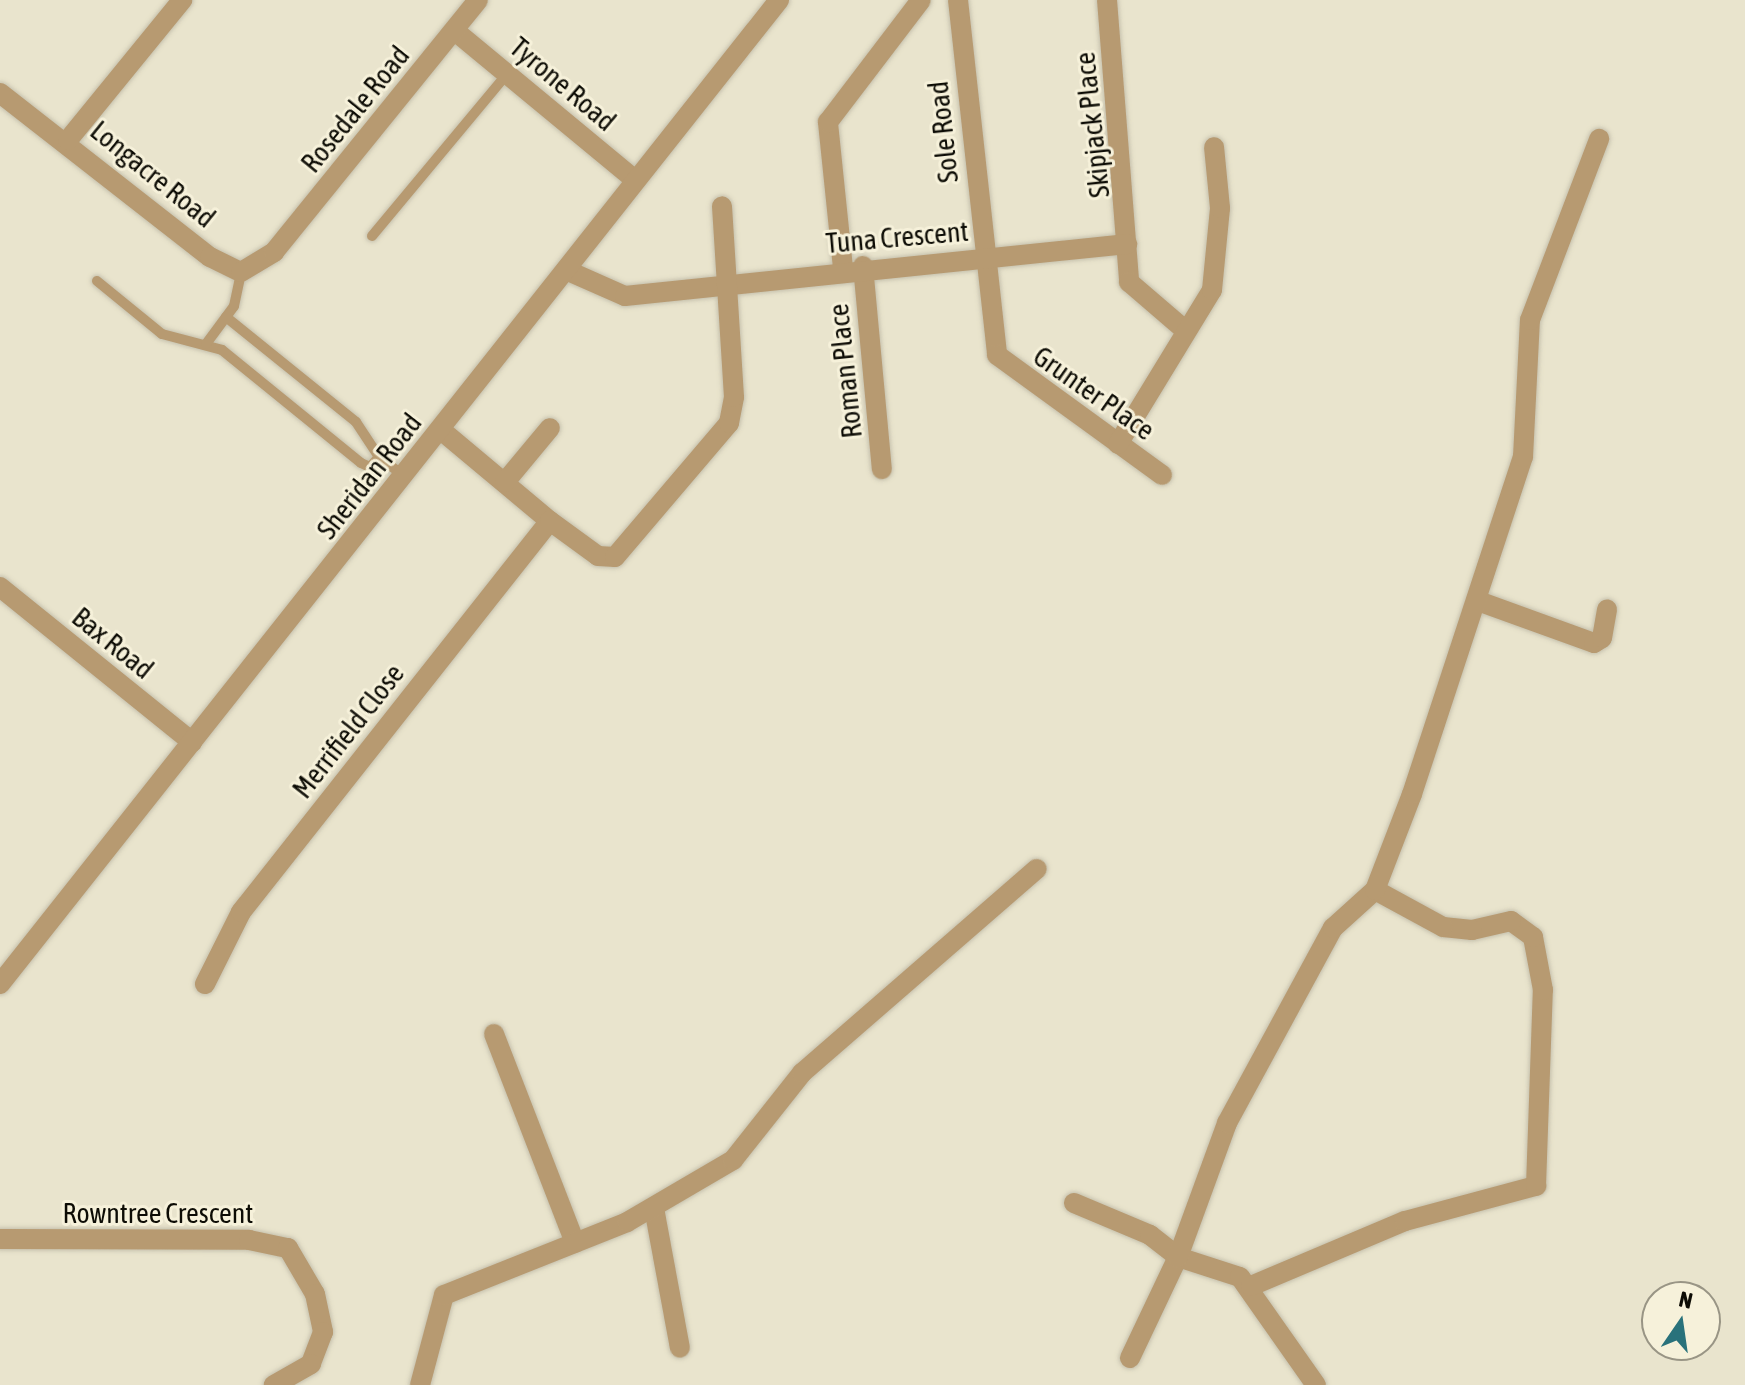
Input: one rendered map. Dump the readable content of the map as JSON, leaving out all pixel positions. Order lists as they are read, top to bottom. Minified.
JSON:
{"streets":{"street":["Tyrone Road","Rosedale Road","Skipjack Place","Sole Road","Longacre Road","Tuna Crescent","Roman Place","Grunter Place","Sheridan Road","Bax Road","Merrifield Close","Rowntree Crescent"]},"crossings":[["Tyrone Road","Rosedale Road"],["Tyrone Road","Sheridan Road"],["Rosedale Road","Longacre Road"],["Skipjack Place","Tuna Crescent"],["Sole Road","Tuna Crescent"],["Sole Road","Grunter Place"],["Tuna Crescent","Roman Place"],["Tuna Crescent","Grunter Place"],["Tuna Crescent","Sheridan Road"],["Sheridan Road","Bax Road"]],"north":"top"}
